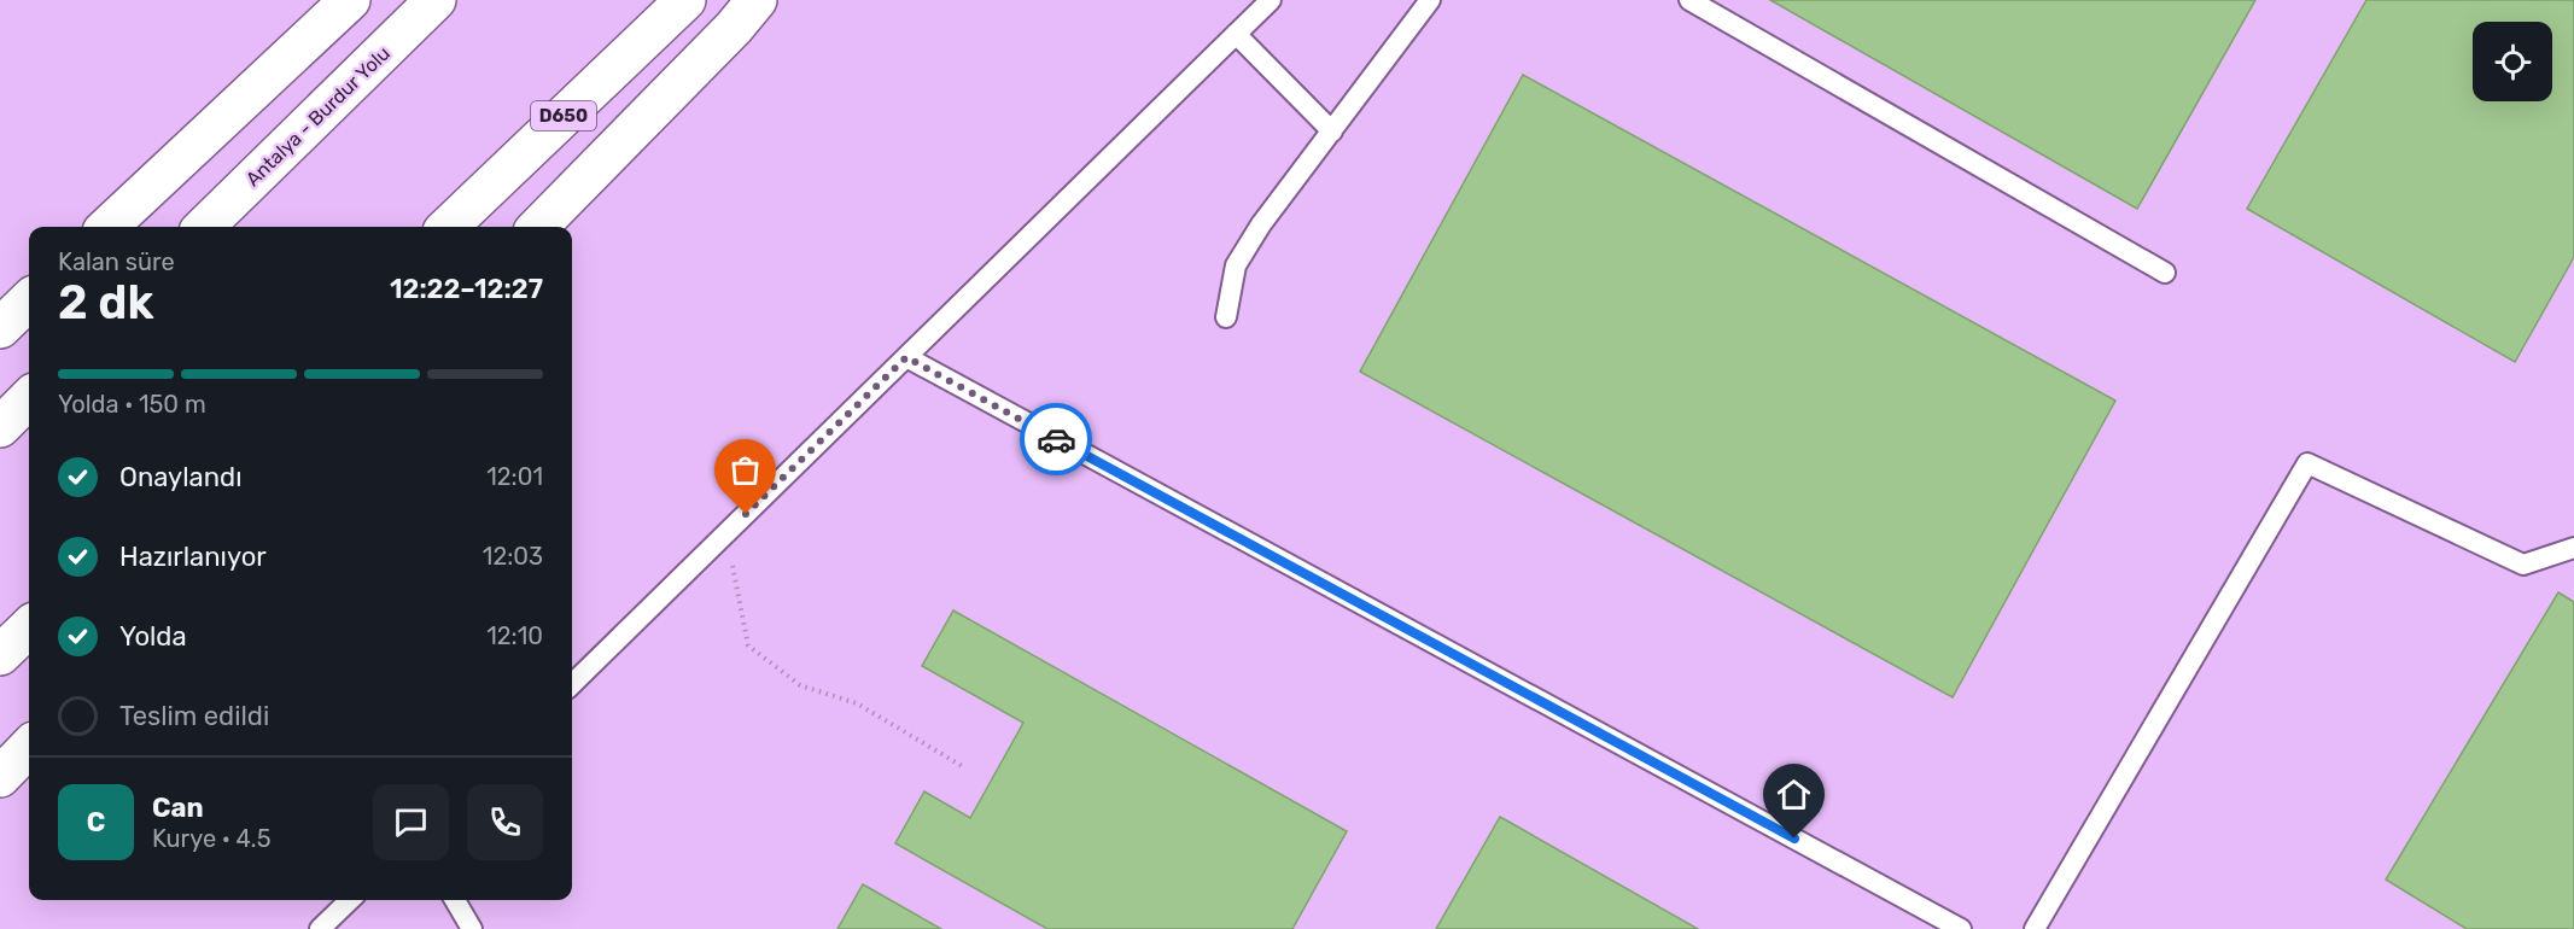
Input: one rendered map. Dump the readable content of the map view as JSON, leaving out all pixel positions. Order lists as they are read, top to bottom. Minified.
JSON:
{"streets":{"highway":["Antalya - Burdur Yolu","D650"]},"page":{"heading":["2 dk","Kalan süre","12:22–12:27"],"panel":["Can","Kurye · 4.5"],"bar":"Yolda · 150 m","list":[["Onaylandı","12:01"],["Hazırlanıyor","12:03"],["Yolda","12:10"],"Teslim edildi"],"round":"C"}}
